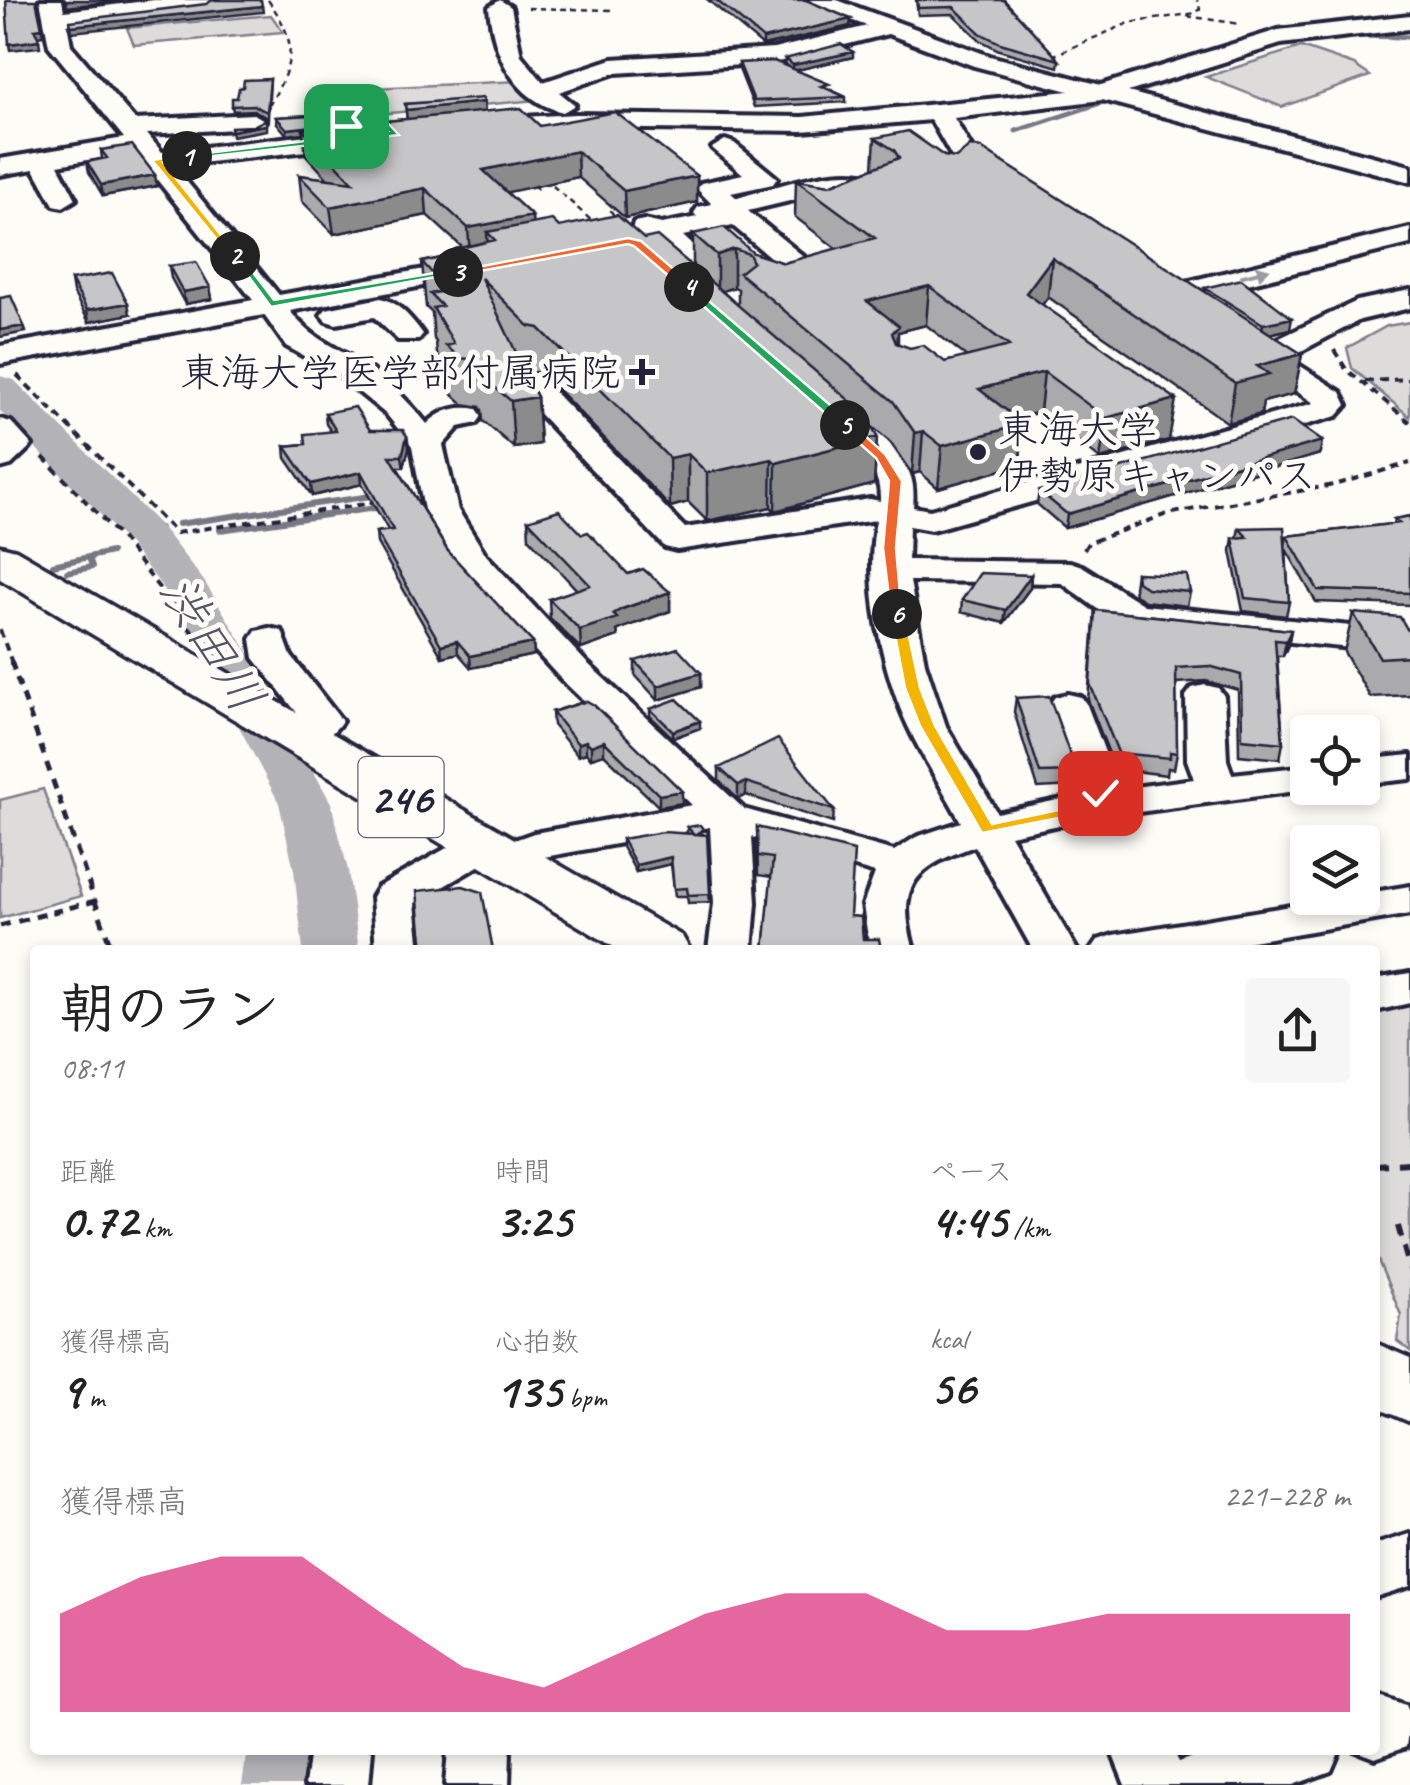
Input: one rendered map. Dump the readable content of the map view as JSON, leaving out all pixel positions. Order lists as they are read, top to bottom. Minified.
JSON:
{"streets":{"highway":["246"]},"water":["渋田川"],"places":{"health":["東海大学医学部付属病院"],"other":["東海大学 伊勢原キャンパス"]},"page":{"pins":["1","2","3","4","5","6"],"heading":["朝のラン","08:11"],"stats":[["距離","0.72 km"],["時間","3:25"],["ペース","4:45 /km"],["獲得標高","9 m"],["心拍数","135 bpm"],["kcal","56"]],"chart":["獲得標高","221–228 m"]}}
